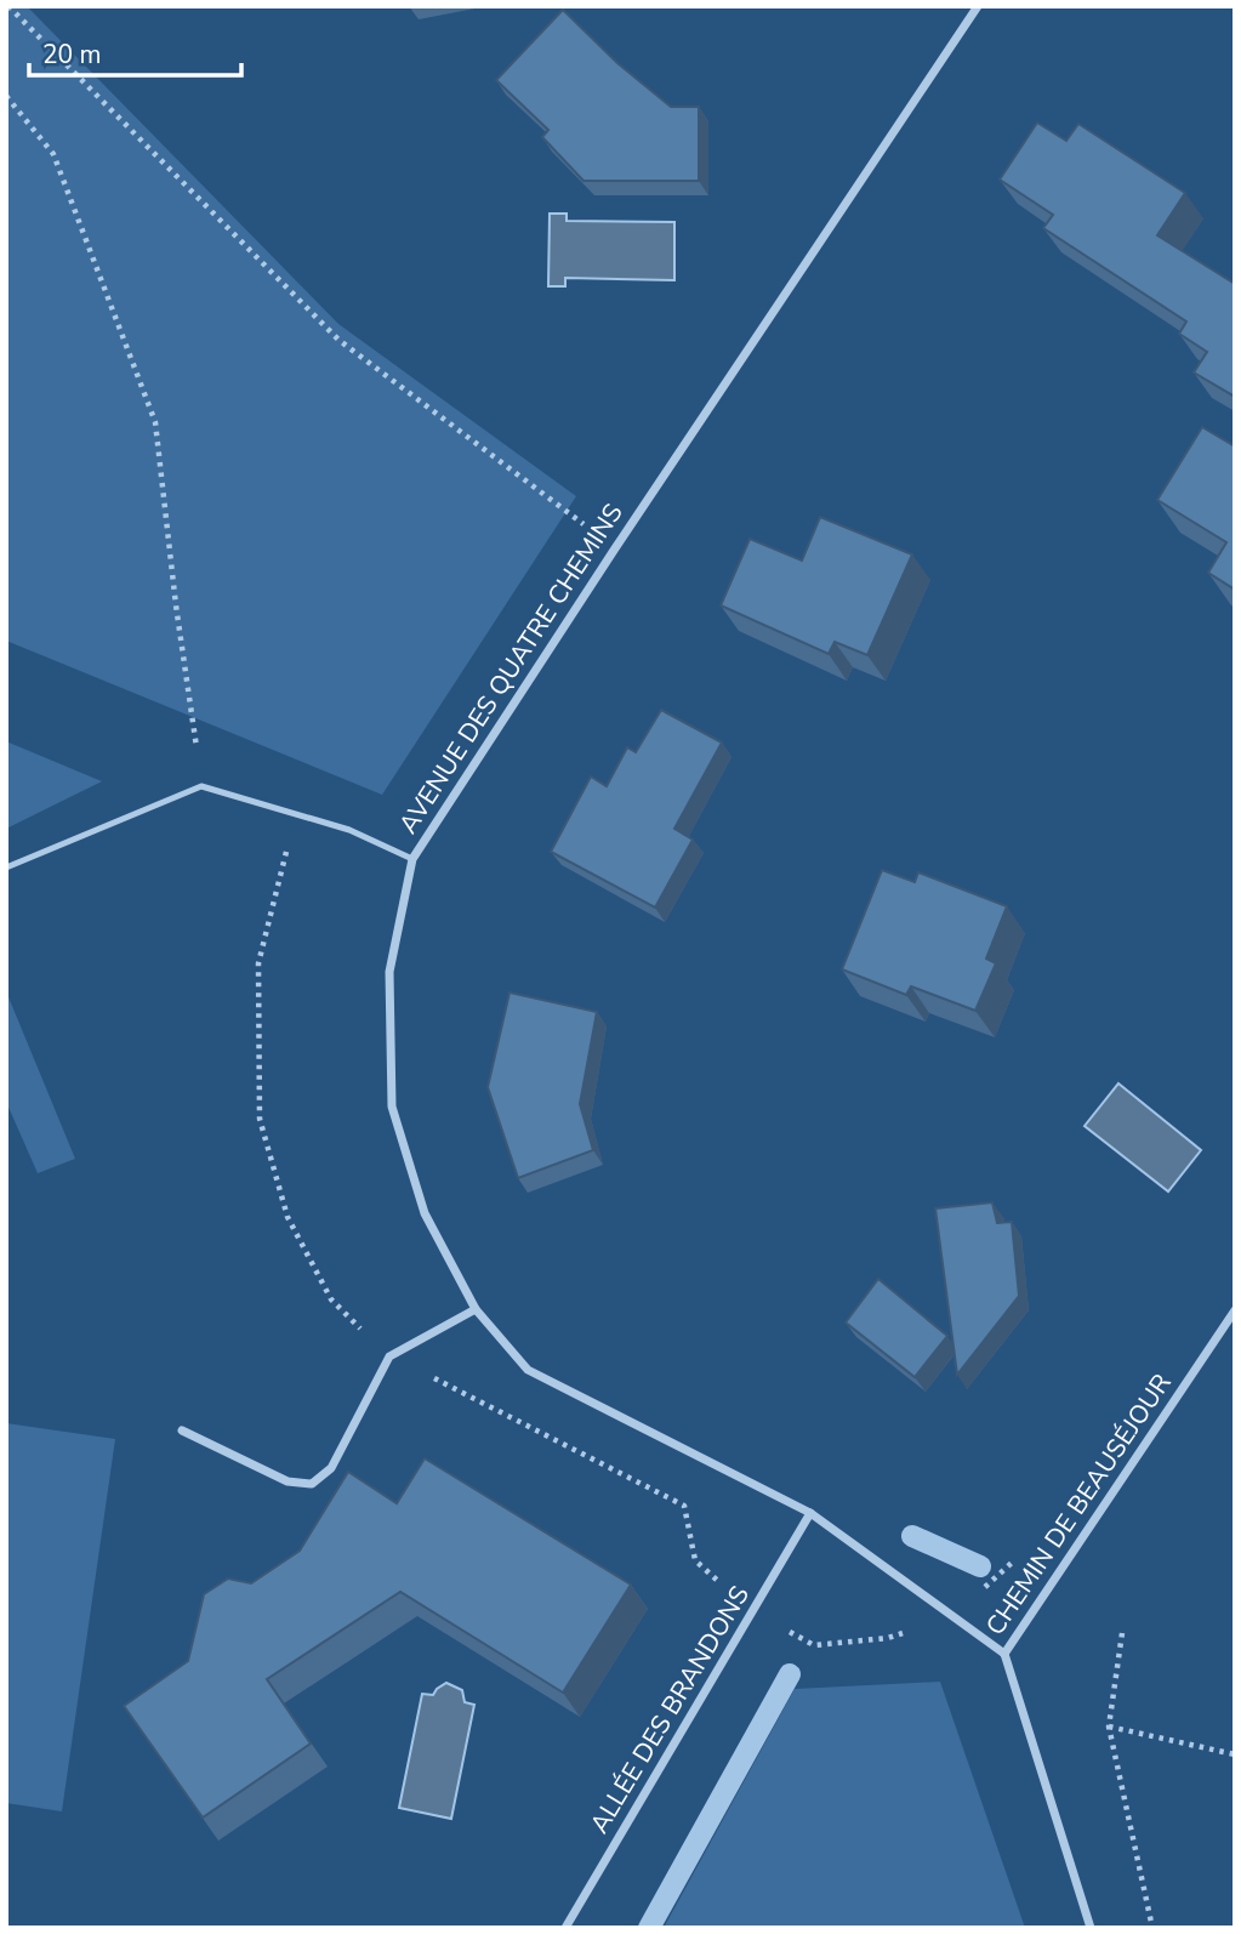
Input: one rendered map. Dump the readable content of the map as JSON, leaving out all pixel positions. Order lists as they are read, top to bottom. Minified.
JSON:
{"streets":{"street":["AVENUE DES QUATRE CHEMINS","CHEMIN DE BEAUSÉJOUR","ALLÉE DES BRANDONS"]},"crossings":[["AVENUE DES QUATRE CHEMINS","CHEMIN DE BEAUSÉJOUR"],["AVENUE DES QUATRE CHEMINS","ALLÉE DES BRANDONS"]],"scale_bar":"20 m"}
